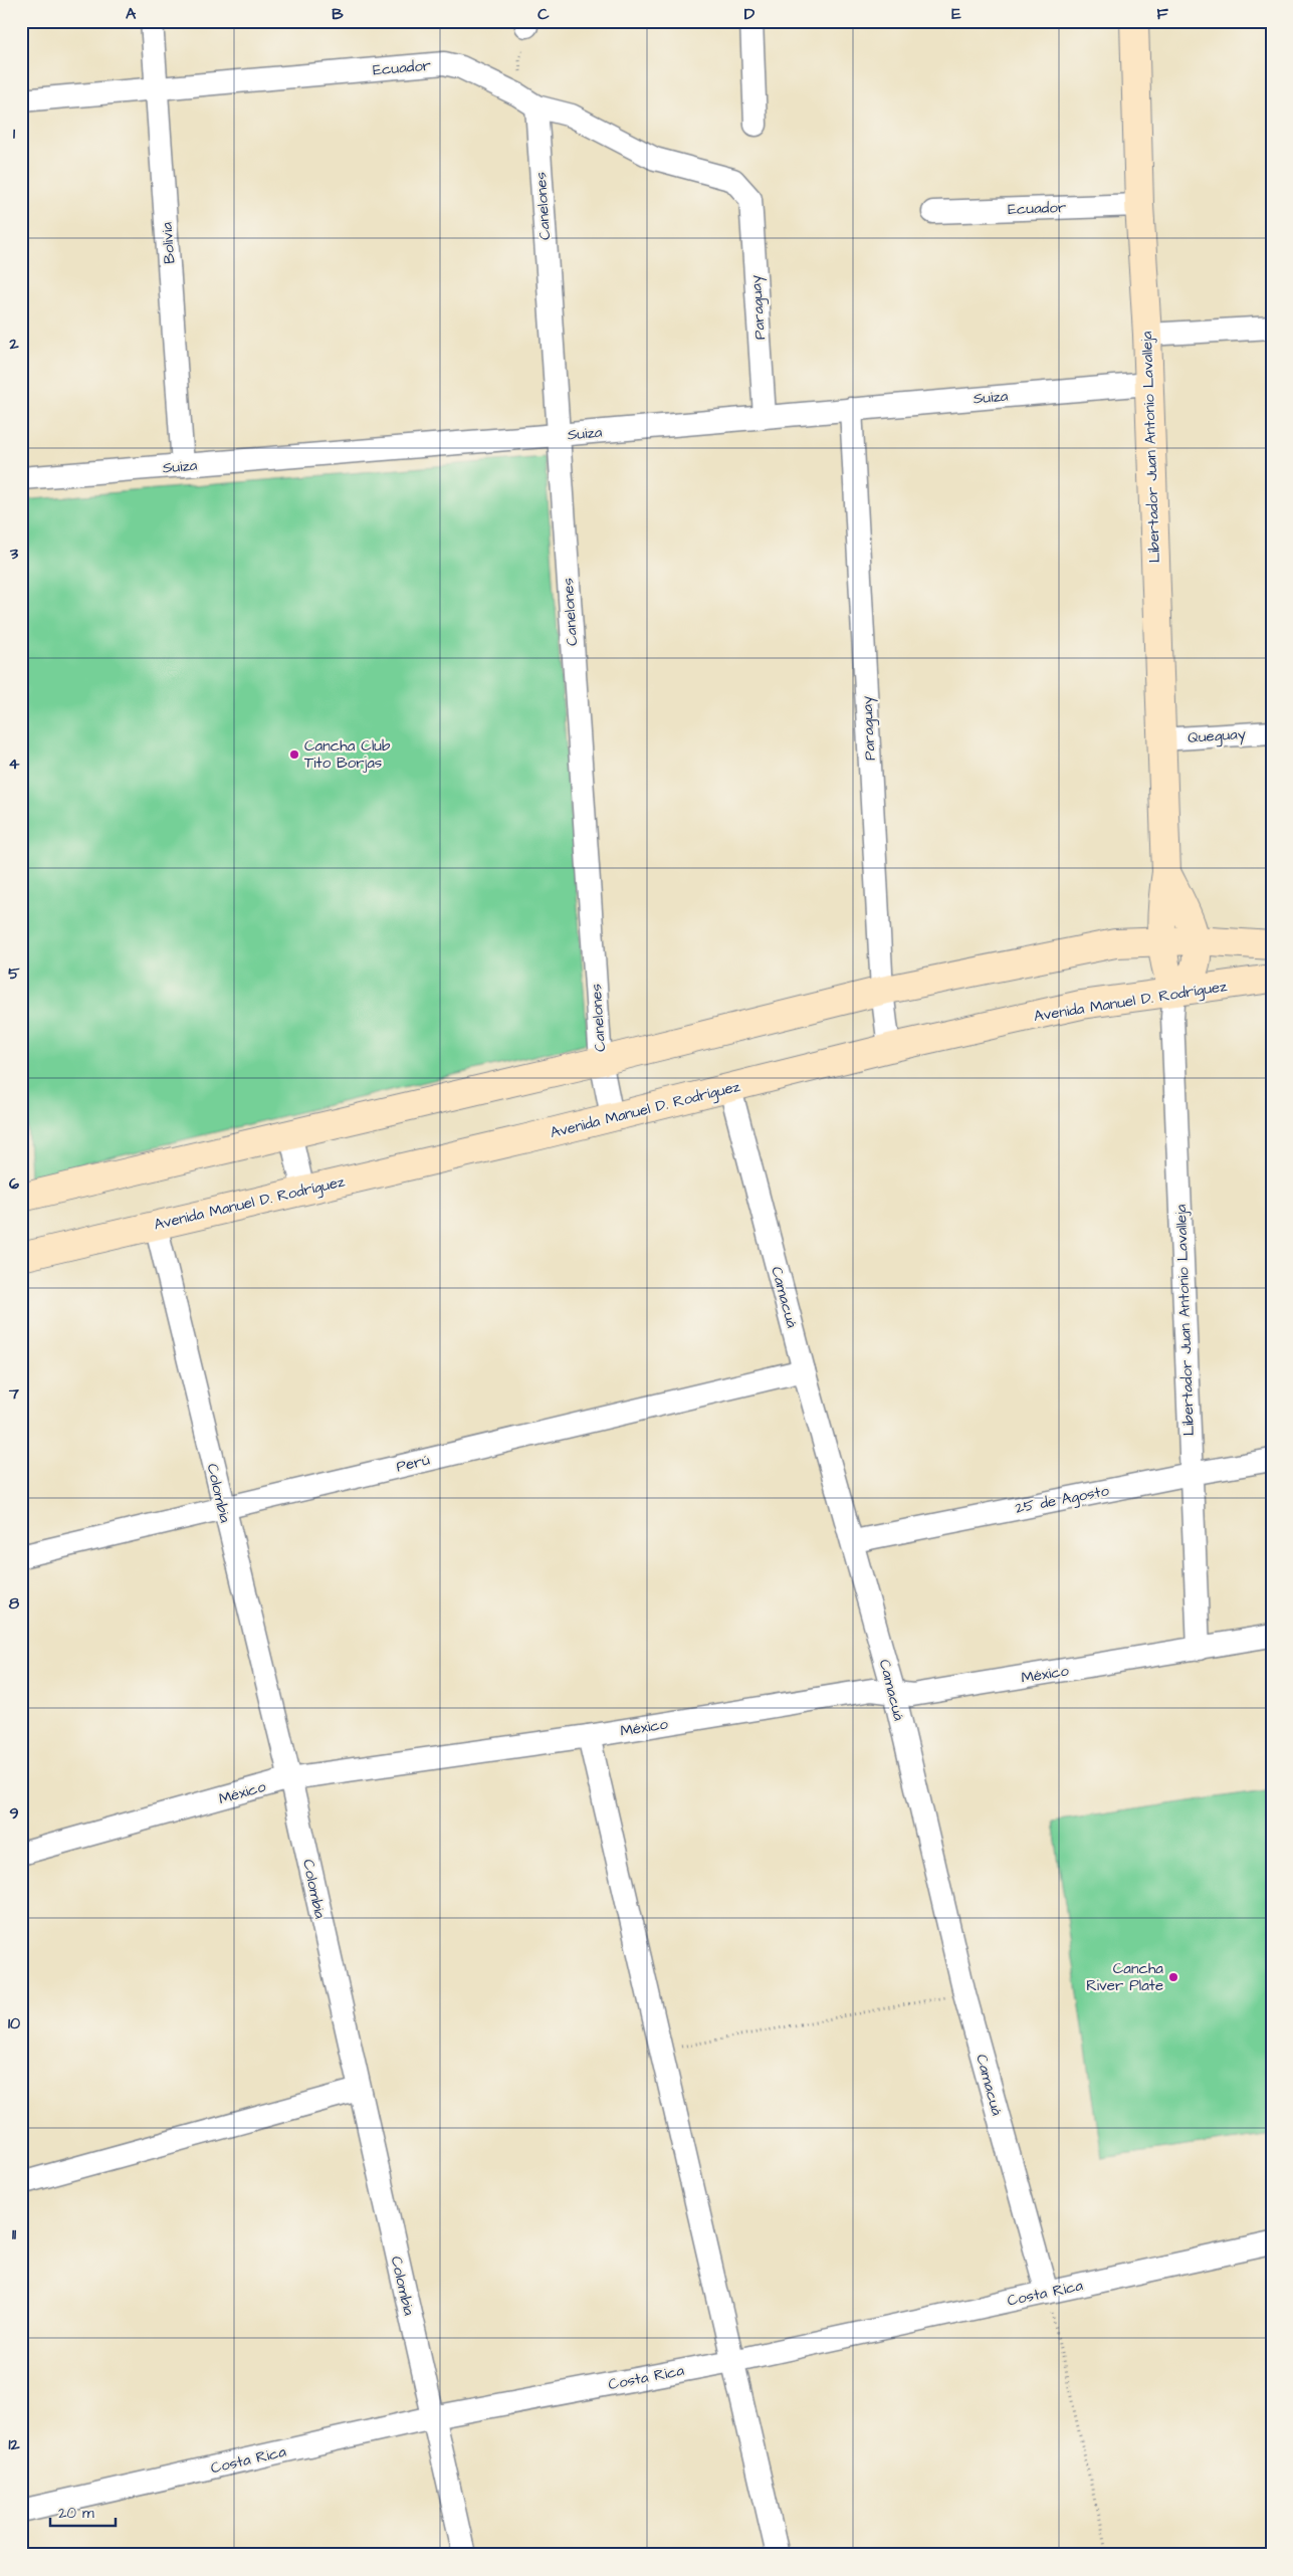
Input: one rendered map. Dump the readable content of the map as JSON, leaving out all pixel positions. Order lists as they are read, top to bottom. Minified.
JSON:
{"streets":{"street":["Ecuador","Canelones","Bolivia","Paraguay","Suiza","Libertador Juan Antonio Lavalleja","Queguay","Avenida Manuel D. Rodríguez","Camacuá","Perú","Colombia","25 de Agosto","México","Costa Rica"]},"crossings":[["Ecuador","Canelones"],["Ecuador","Bolivia"],["Ecuador","Paraguay"],["Ecuador","Libertador Juan Antonio Lavalleja"],["Canelones","Suiza"],["Canelones","Avenida Manuel D. Rodríguez"],["Bolivia","Suiza"],["Paraguay","Suiza"],["Paraguay","Avenida Manuel D. Rodríguez"],["Suiza","Libertador Juan Antonio Lavalleja"],["Libertador Juan Antonio Lavalleja","Queguay"],["Libertador Juan Antonio Lavalleja","Avenida Manuel D. Rodríguez"],["Libertador Juan Antonio Lavalleja","25 de Agosto"],["Libertador Juan Antonio Lavalleja","México"],["Avenida Manuel D. Rodríguez","Camacuá"],["Avenida Manuel D. Rodríguez","Colombia"],["Camacuá","Perú"],["Camacuá","25 de Agosto"],["Camacuá","México"],["Camacuá","Costa Rica"],["Perú","Colombia"],["Colombia","México"],["Colombia","Costa Rica"]],"places":["Cancha Club Tito Borjas","Cancha River Plate"],"scale_bar":"20 m","grid":{"columns":["A","B","C","D","E","F"],"rows":["1","2","3","4","5","6","7","8","9","10","11","12"]}}
